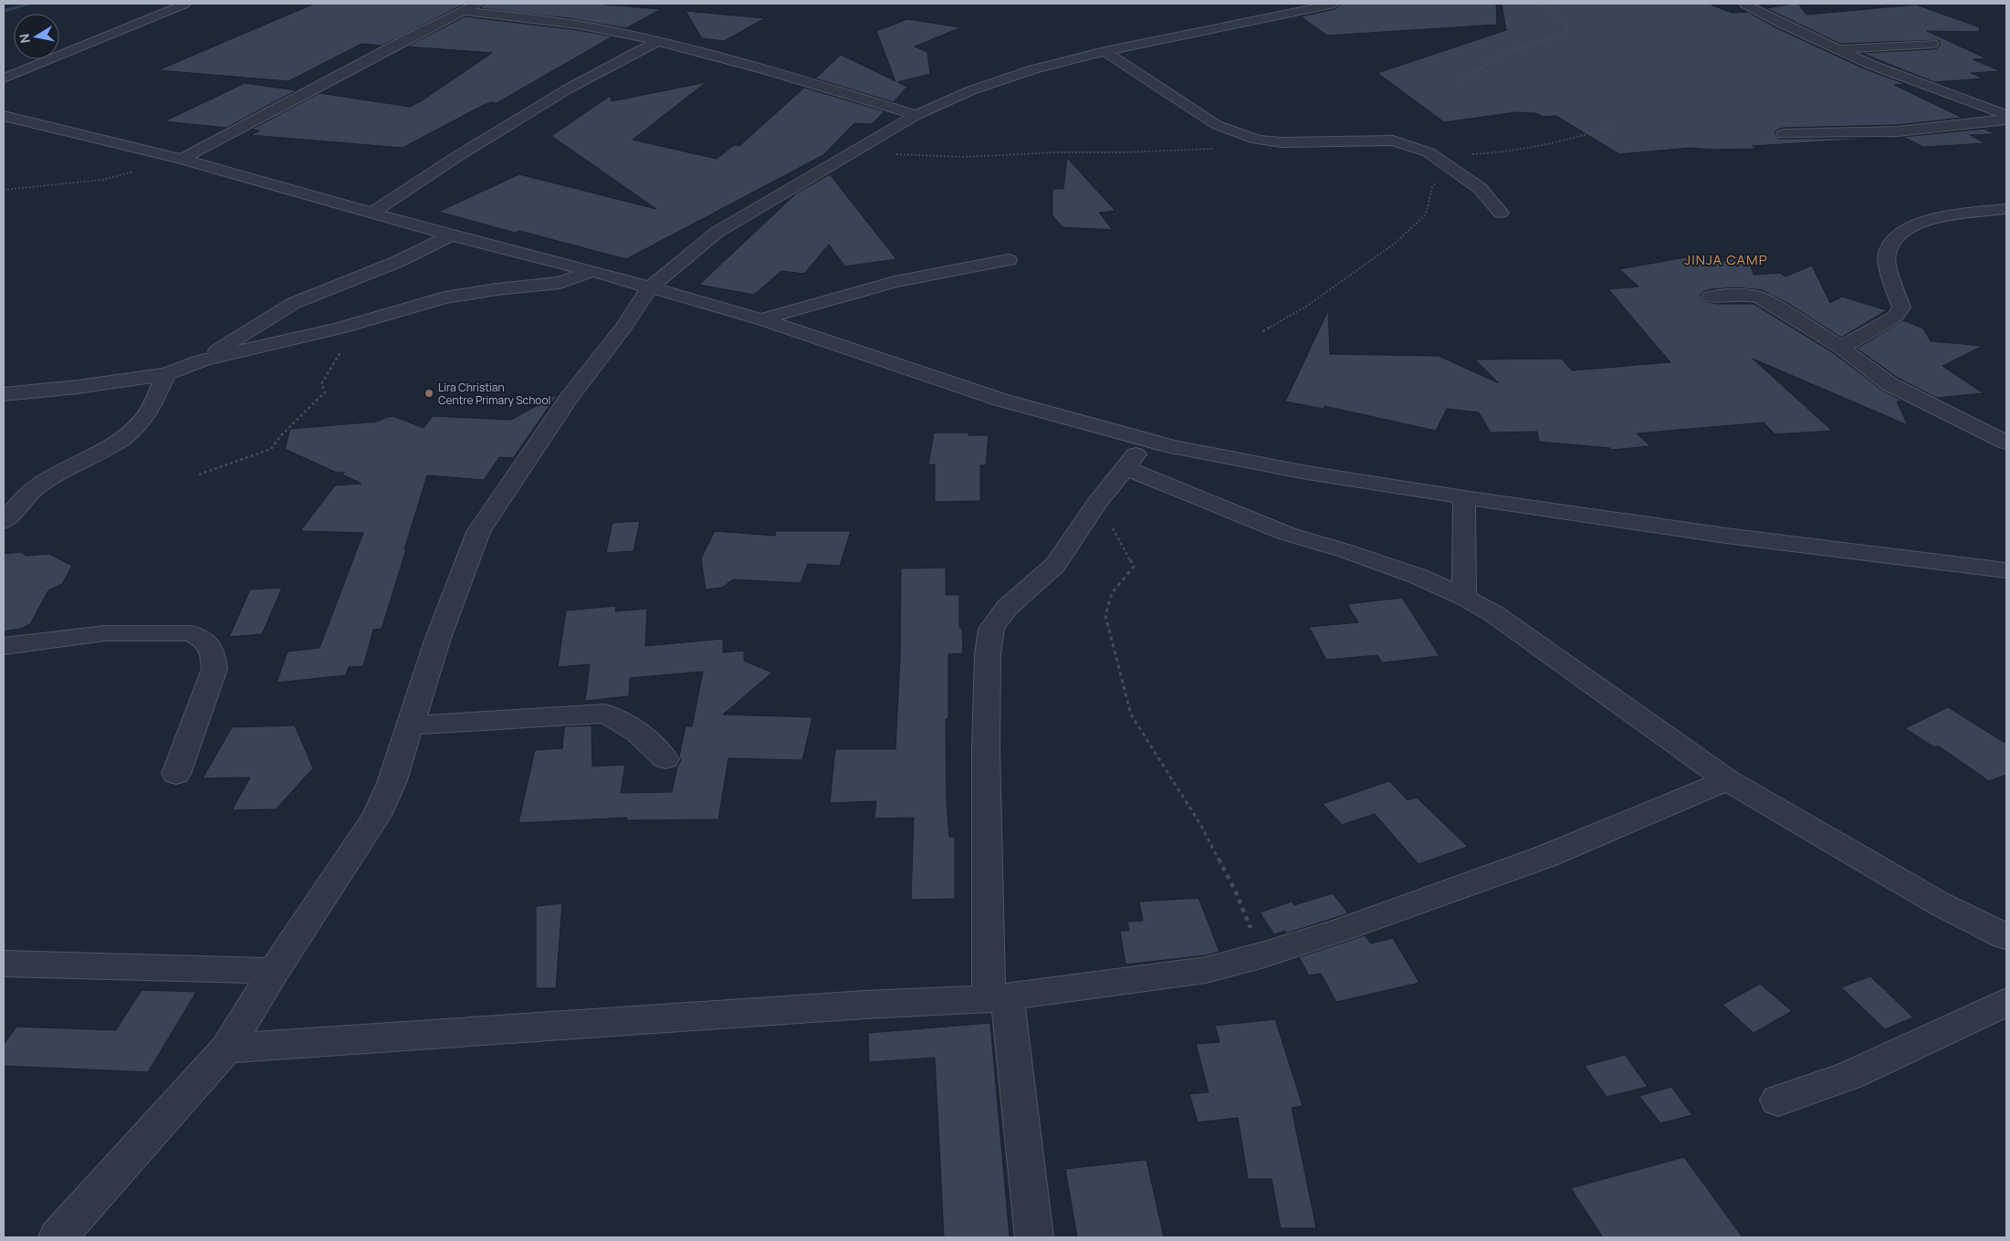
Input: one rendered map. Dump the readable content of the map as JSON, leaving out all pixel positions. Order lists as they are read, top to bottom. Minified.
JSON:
{"districts":["JINJA CAMP"],"places":["Lira Christian Centre Primary School"],"north":"left"}
